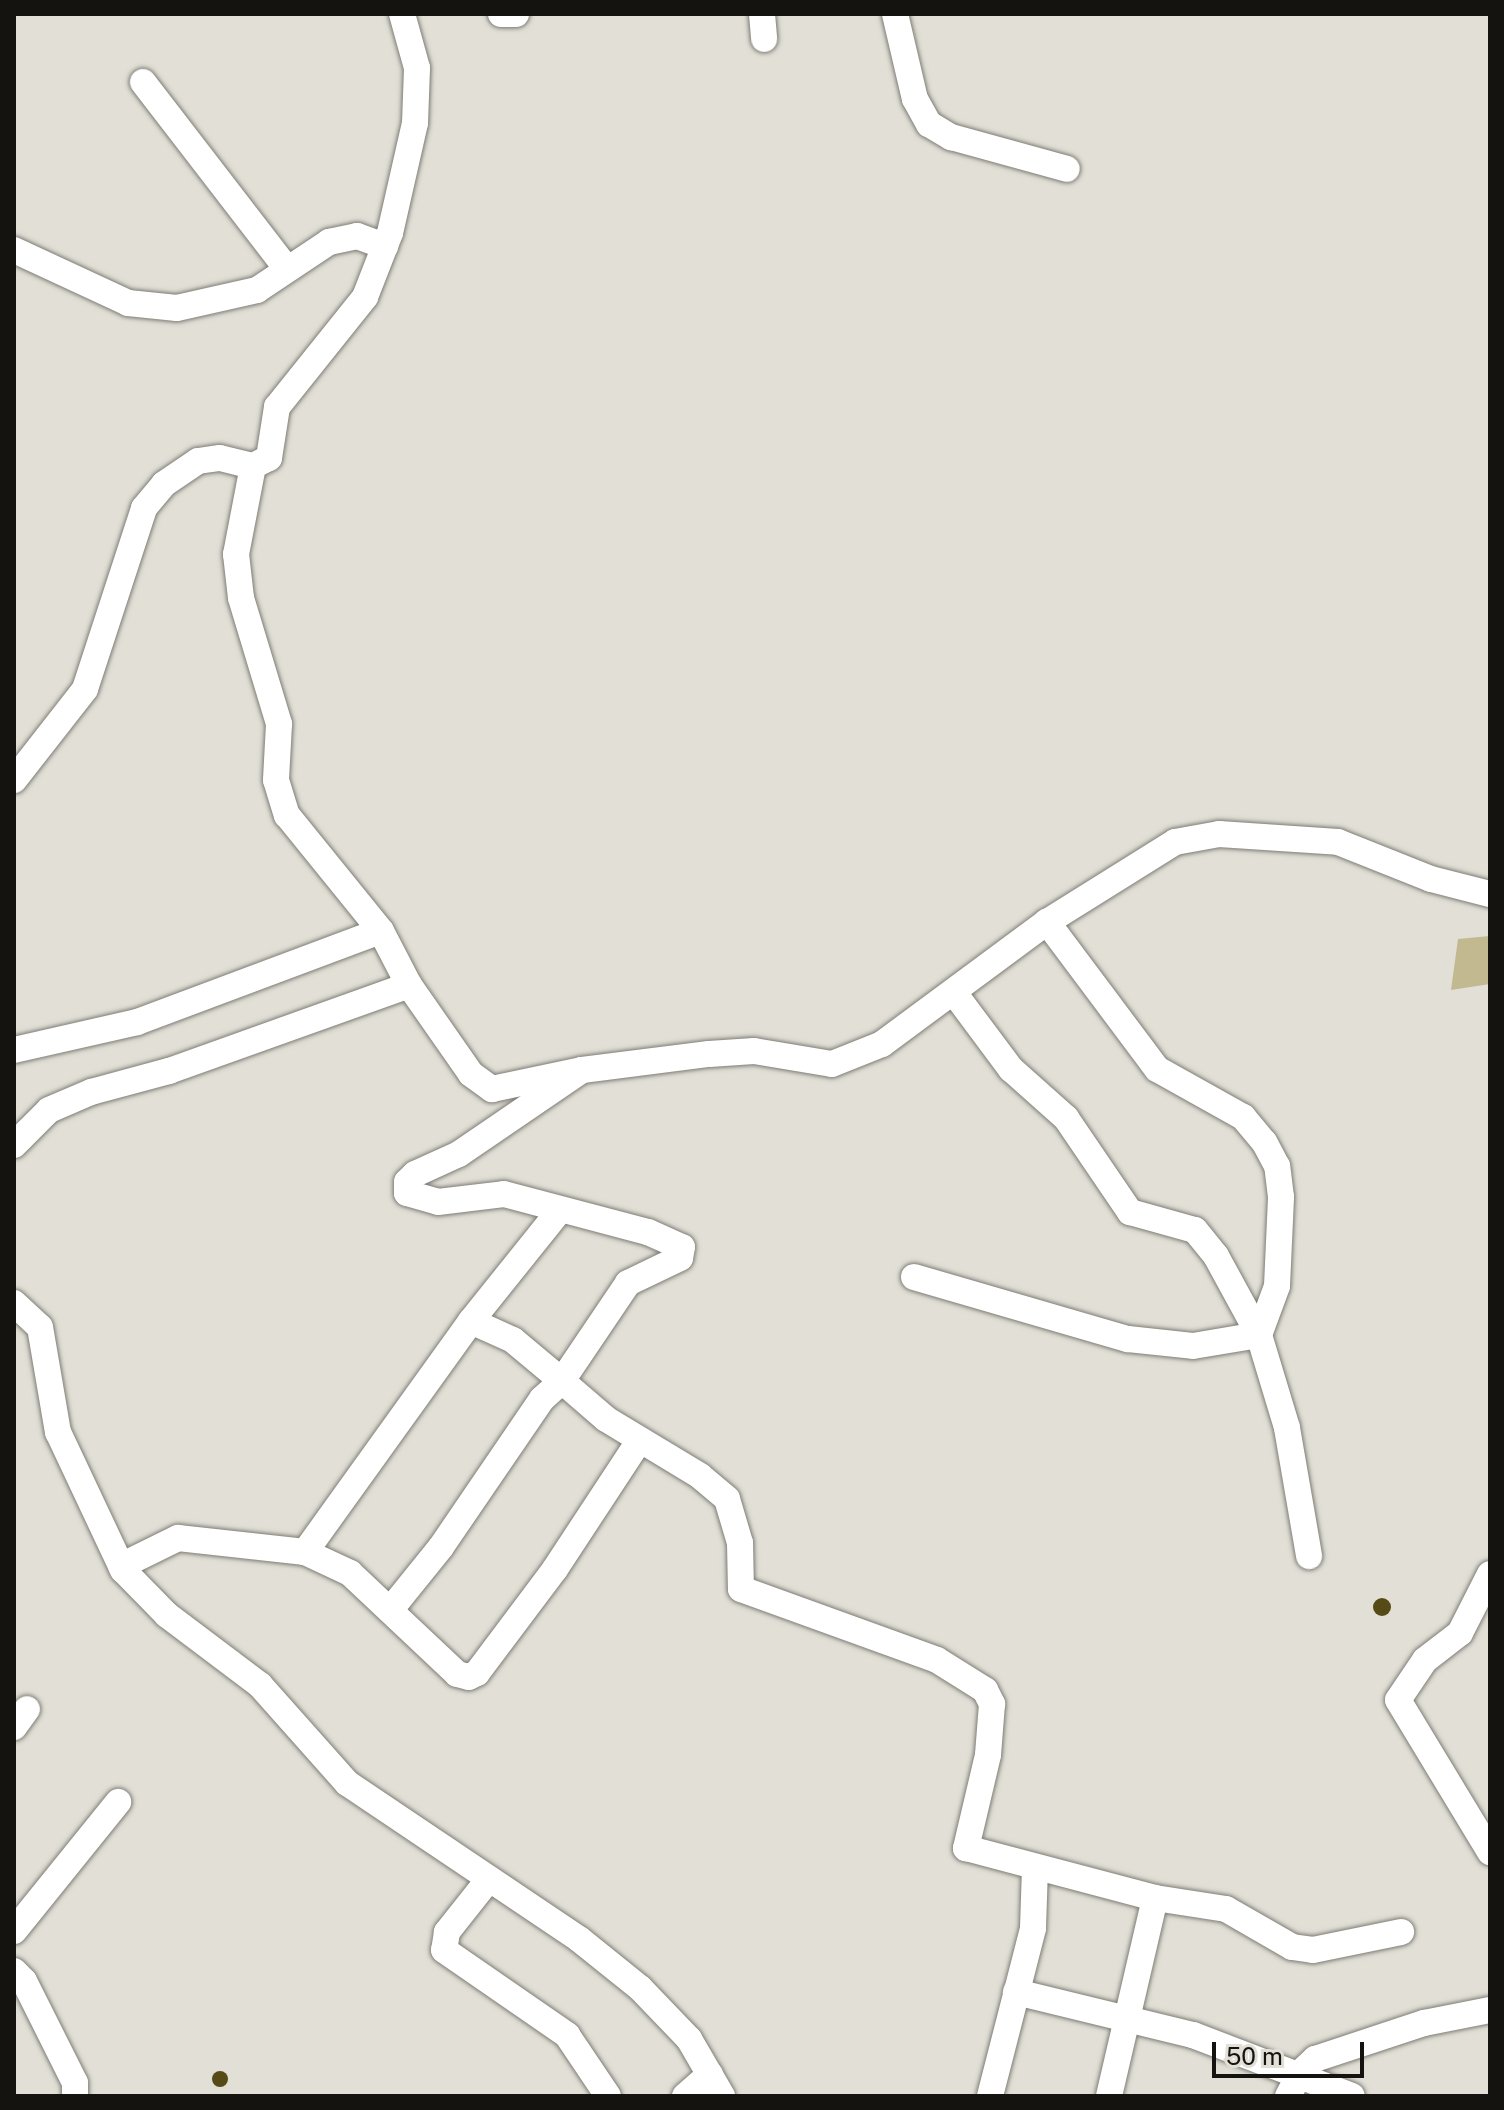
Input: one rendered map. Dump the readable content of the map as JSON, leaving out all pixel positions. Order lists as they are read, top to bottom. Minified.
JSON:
{"scale_bar":"50 m"}
